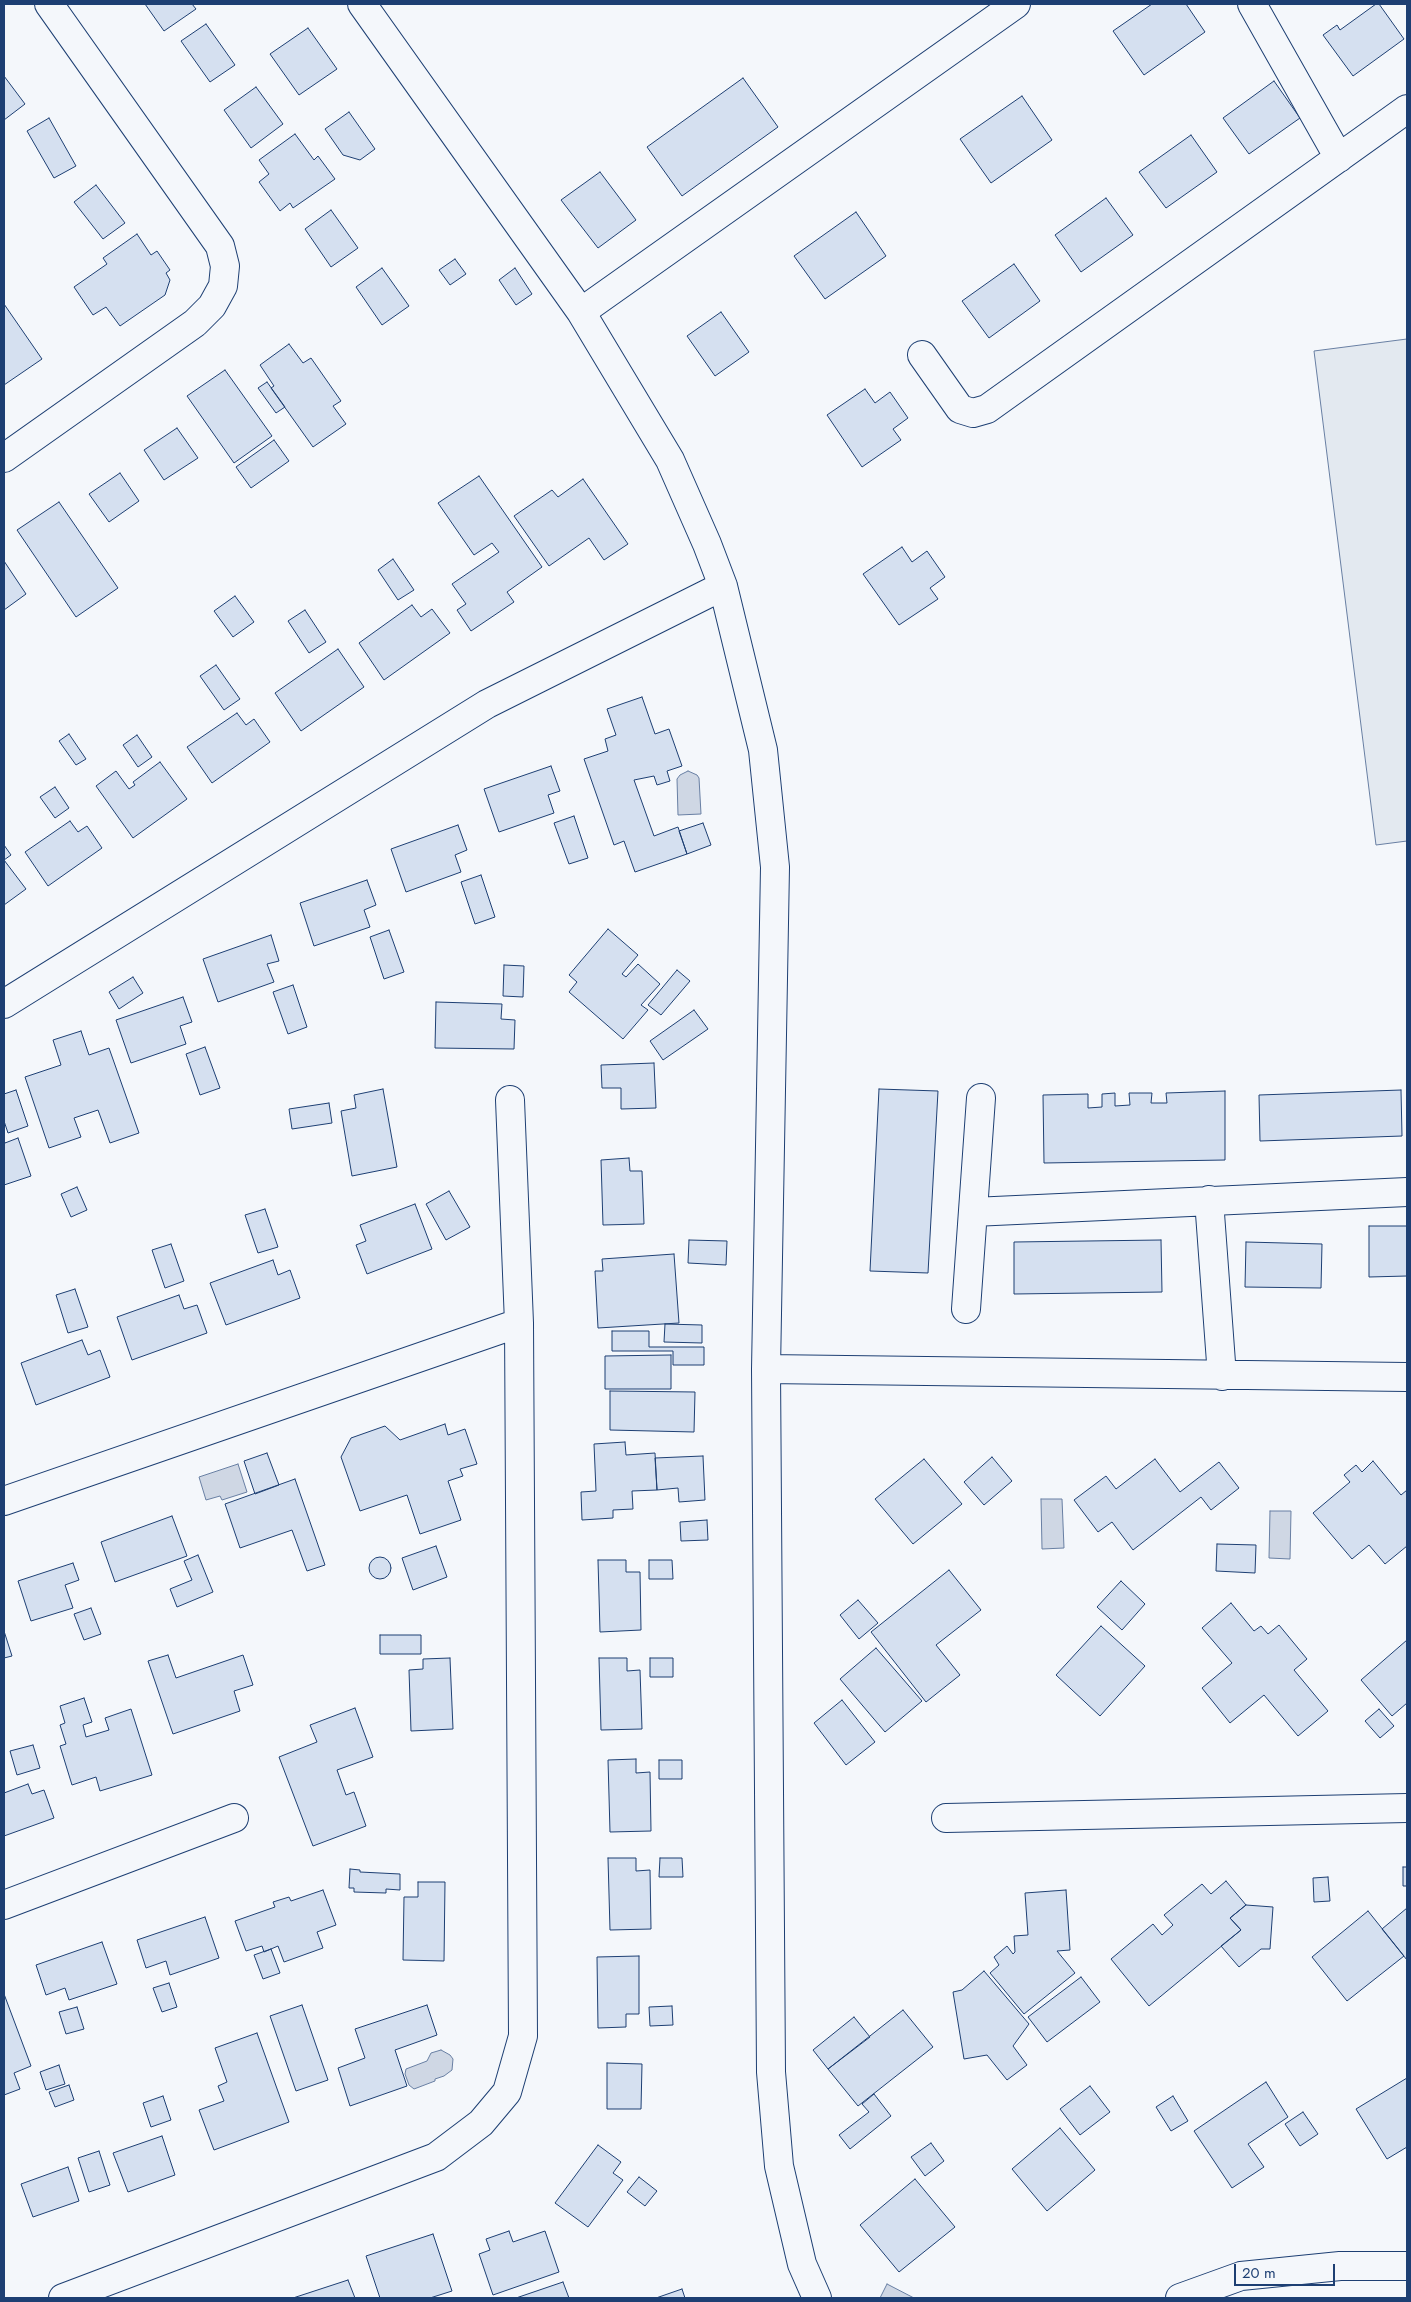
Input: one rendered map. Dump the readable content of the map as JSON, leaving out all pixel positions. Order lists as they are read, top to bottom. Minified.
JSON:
{"scale_bar":"20 m"}
